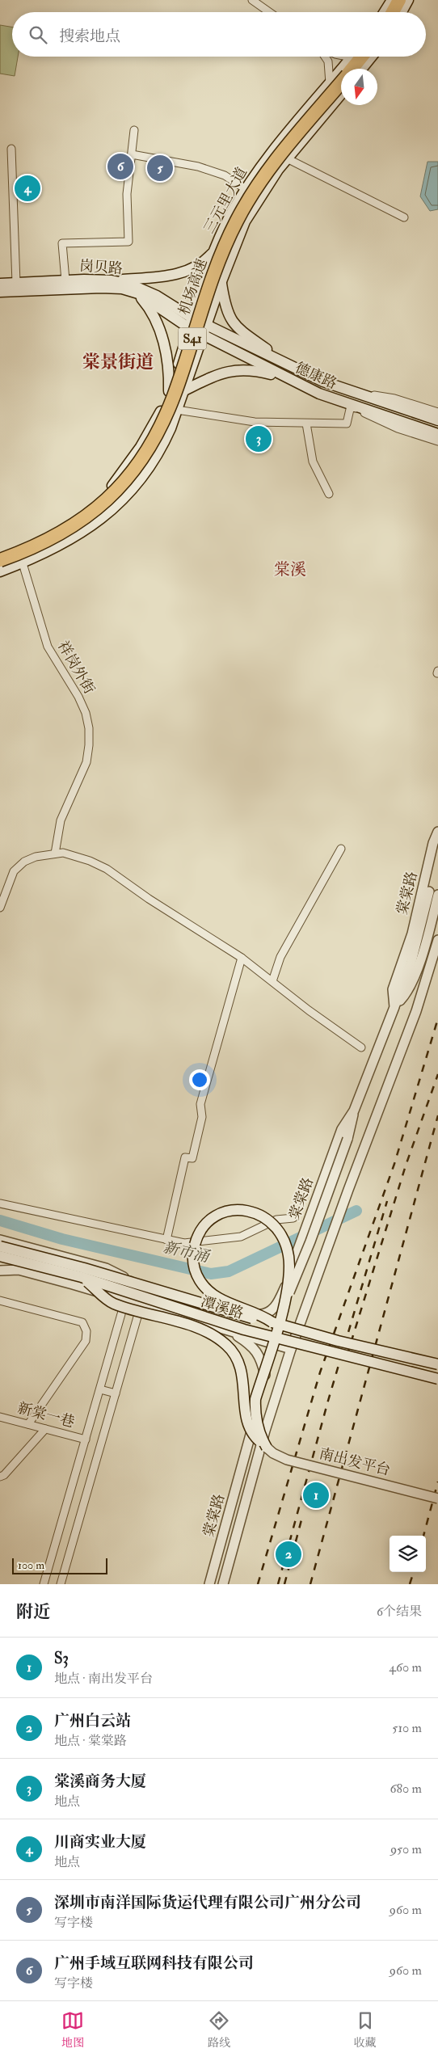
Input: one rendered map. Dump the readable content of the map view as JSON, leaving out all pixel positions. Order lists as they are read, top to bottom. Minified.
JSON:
{"streets":{"highway":["机场高速","S41"],"main road":["三元里大道","岗贝路","德康路","潭溪路"],"street":["祥岗外街","棠棠路","新棠一巷","南出发平台"]},"crossings":[["三元里大道","岗贝路"],["三元里大道","德康路"],["三元里大道","祥岗外街"],["岗贝路","德康路"],["棠棠路","潭溪路"]],"districts":["棠景街道","棠溪"],"water":["新市涌"],"scale_bar":"100 m","north":"bottom","page":{"search":"搜索地点","pins":["6","5","4","3","1","2"],"scale":"100 m","heading":["附近","6个结果"],"list":[{"mark":"1","name":"S3","note":"地点 · 南出发平台","value":"460 m"},{"mark":"2","name":"广州白云站","note":"地点 · 棠棠路","value":"510 m"},{"mark":"3","name":"棠溪商务大厦","note":"地点","value":"680 m"},{"mark":"4","name":"川商实业大厦","note":"地点","value":"950 m"},{"mark":"5","name":"深圳市南洋国际货运代理有限公司广州分公司","note":"写字楼","value":"960 m"},{"mark":"6","name":"广州手域互联网科技有限公司","note":"写字楼","value":"960 m"}],"nav":["地图","路线","收藏"]}}
